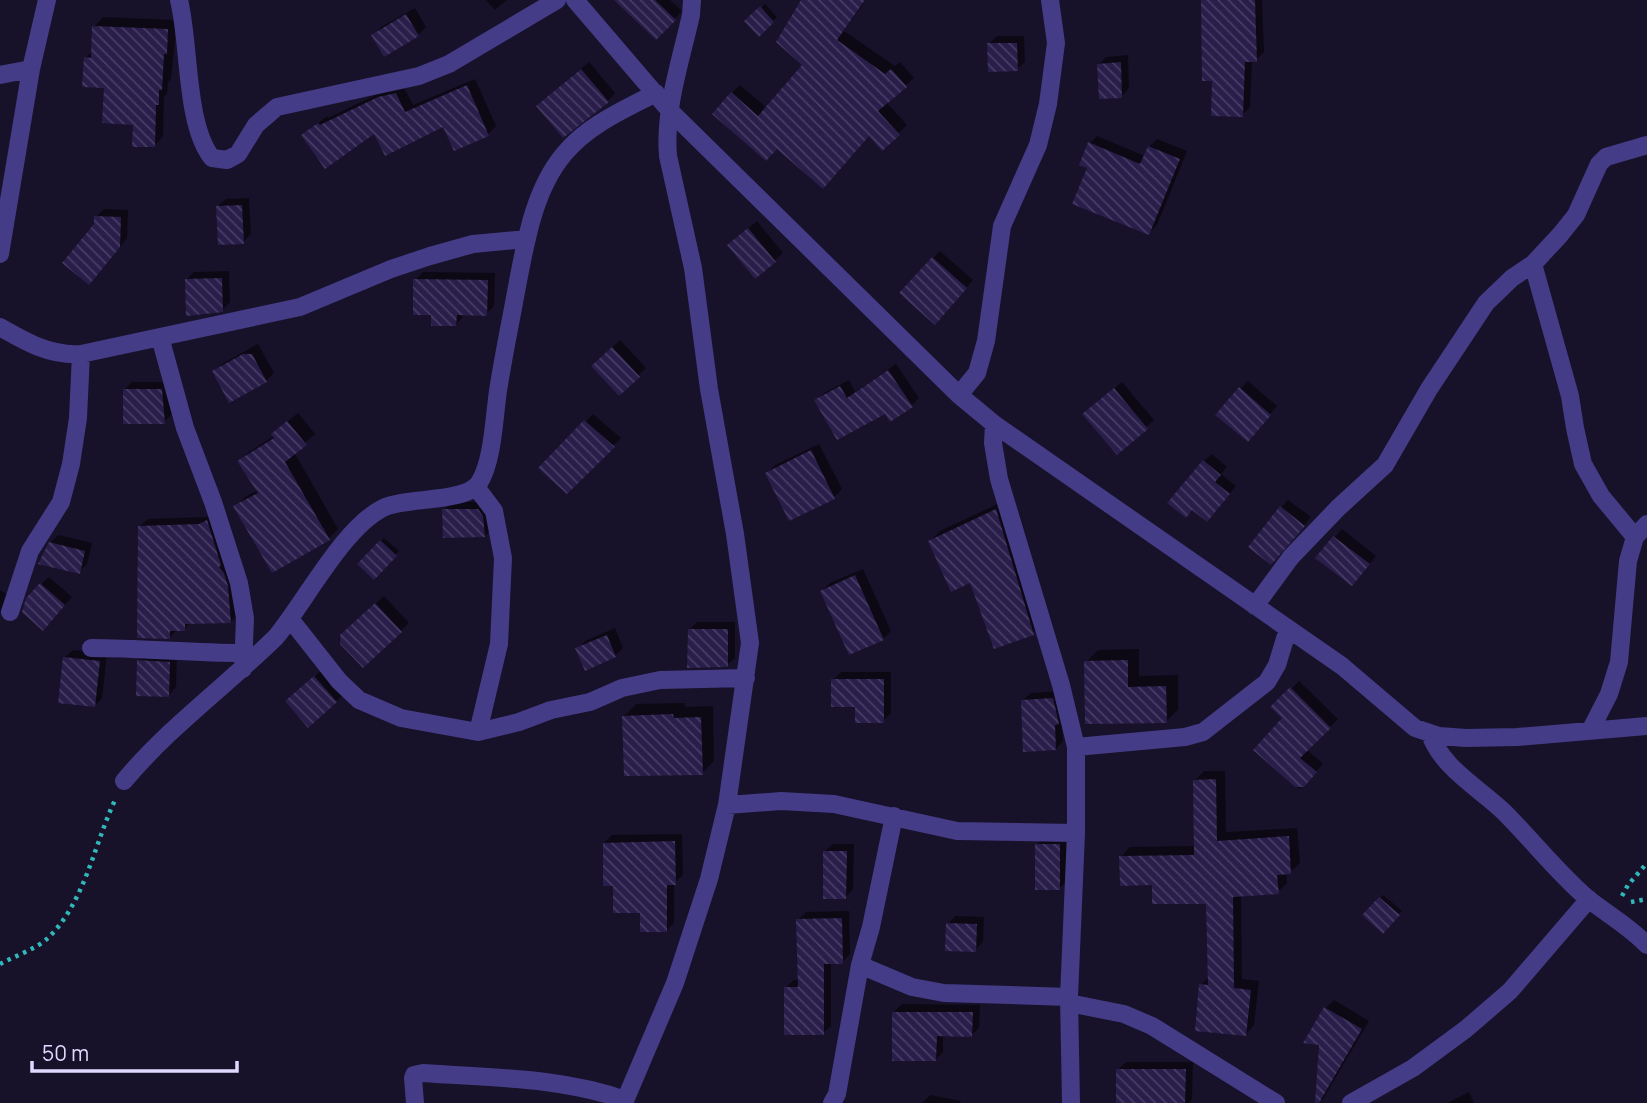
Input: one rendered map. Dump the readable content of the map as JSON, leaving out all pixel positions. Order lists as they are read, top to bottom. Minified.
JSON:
{"scale_bar":"50 m"}
